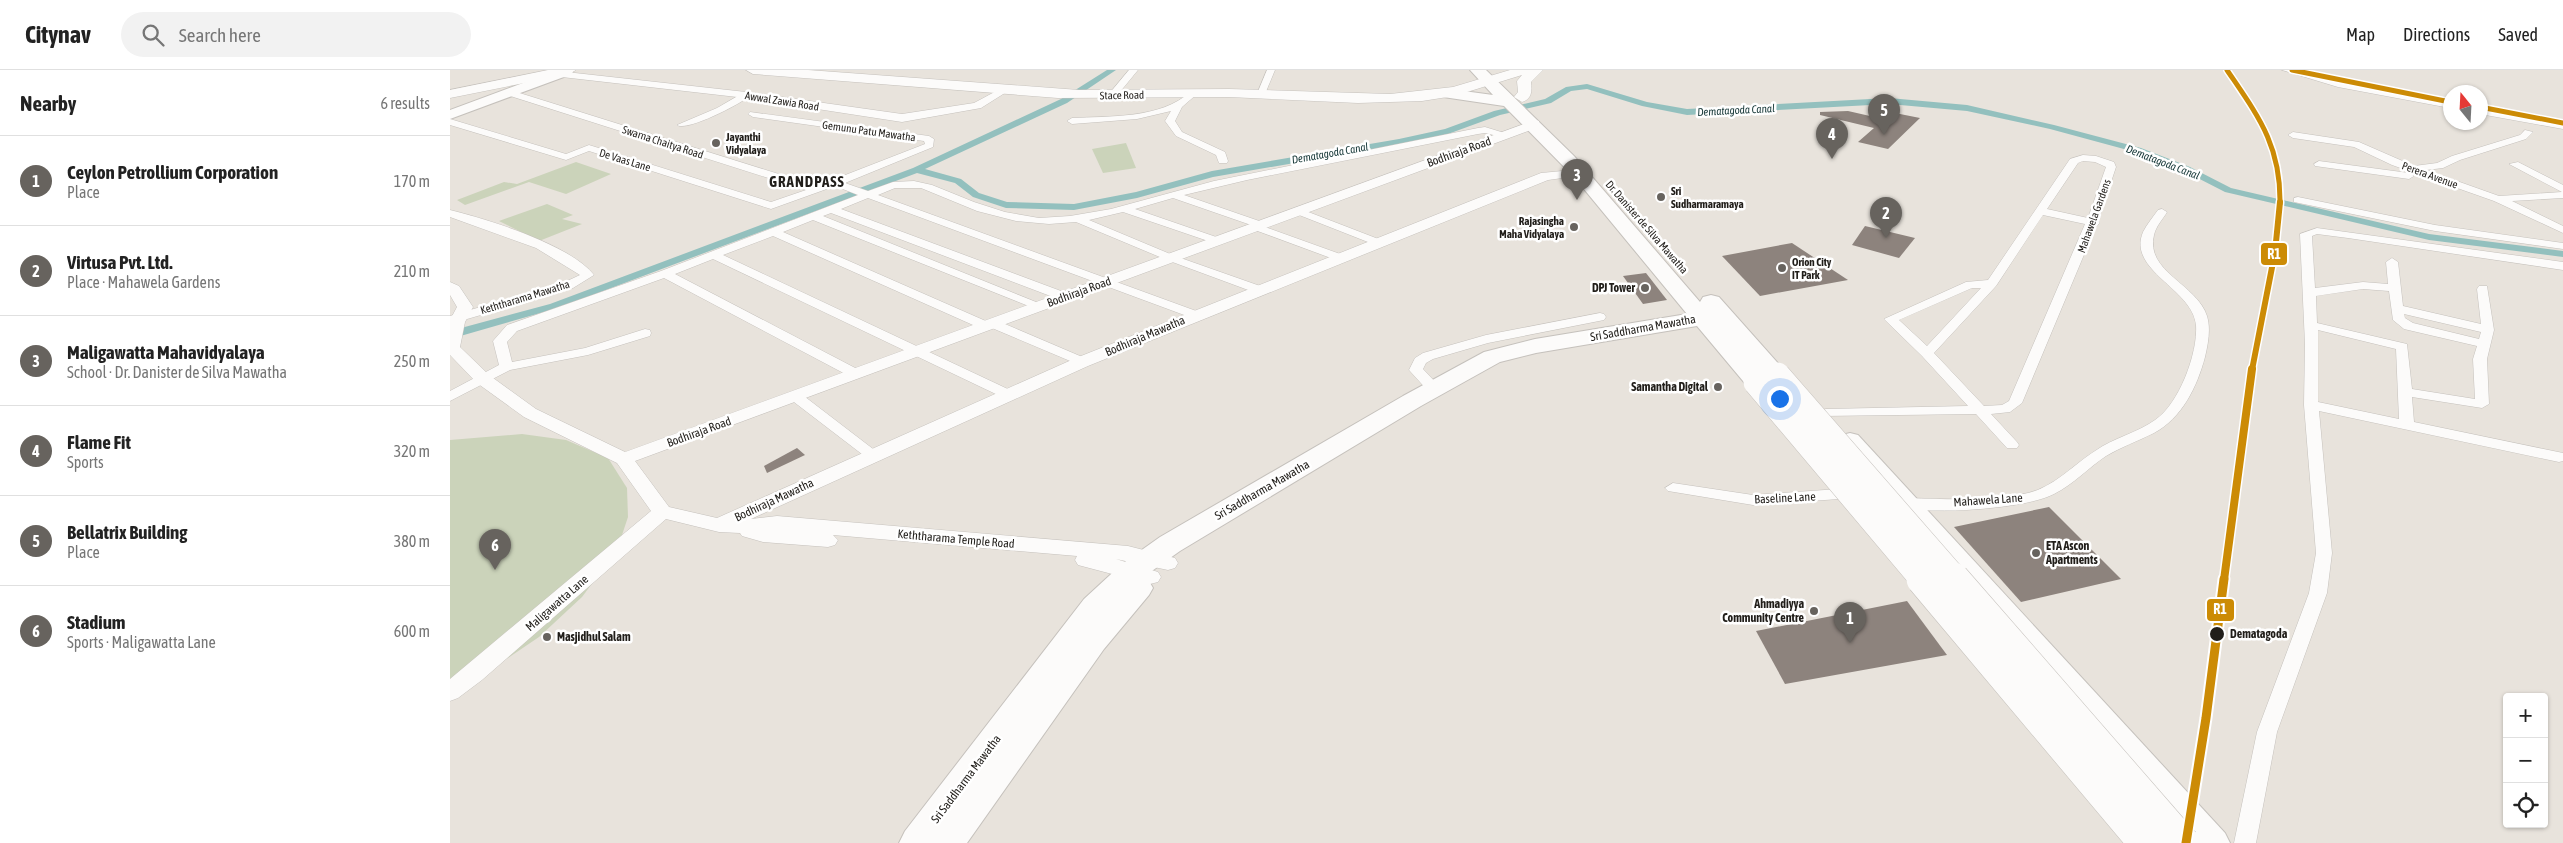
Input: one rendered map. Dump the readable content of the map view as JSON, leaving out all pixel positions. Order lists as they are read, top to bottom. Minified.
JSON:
{"streets":{"highway":["Dr. Danister de Silva Mawatha","Sri Saddharma Mawatha"],"main road":["Stace Road"],"street":["Awwal Zawia Road","Gemunu Patu Mawatha","Swarna Chaitya Road","Bodhiraja Road","De Vaas Lane","Perera Avenue","Mahawela Gardens","Keththarama Mawatha","Bodhiraja Mawatha","Baseline Lane","Mahawela Lane","Keththarama Temple Road","Maligawatta Lane"]},"crossings":[["Stace Road","Awwal Zawia Road"],["Stace Road","Dr. Danister de Silva Mawatha"],["Gemunu Patu Mawatha","Swarna Chaitya Road"],["Gemunu Patu Mawatha","De Vaas Lane"],["Bodhiraja Road","Dr. Danister de Silva Mawatha"],["Dr. Danister de Silva Mawatha","Sri Saddharma Mawatha"],["Dr. Danister de Silva Mawatha","Bodhiraja Mawatha"],["Sri Saddharma Mawatha","Keththarama Temple Road"],["Bodhiraja Mawatha","Keththarama Temple Road"],["Keththarama Temple Road","Maligawatta Lane"]],"districts":["GRANDPASS"],"water":["Dematagoda Canal"],"places":["Jayanthi Vidyalaya","Sri Sudharmaramaya","Rajasingha Maha Vidyalaya","Orion City IT Park","DPJ Tower","Samantha Digital","ETA Ascon Apartments","Ahmadiyya Community Centre","Dematagoda","Masjidhul Salam"],"lines":["transit line R1"],"north":"top","page":{"header":"Citynav","search":"Search here","nav":["Map","Directions","Saved"],"heading":["Nearby","6 results"],"pins":["5","4","3","2","6","1"],"list":[{"mark":"1","name":"Ceylon Petrollium Corporation","note":"Place","value":"170 m"},{"mark":"2","name":"Virtusa Pvt. Ltd.","note":"Place · Mahawela Gardens","value":"210 m"},{"mark":"3","name":"Maligawatta Mahavidyalaya","note":"School · Dr. Danister de Silva Mawatha","value":"250 m"},{"mark":"4","name":"Flame Fit","note":"Sports","value":"320 m"},{"mark":"5","name":"Bellatrix Building","note":"Place","value":"380 m"},{"mark":"6","name":"Stadium","note":"Sports · Maligawatta Lane","value":"600 m"}],"map_buttons":["+","−"]}}
